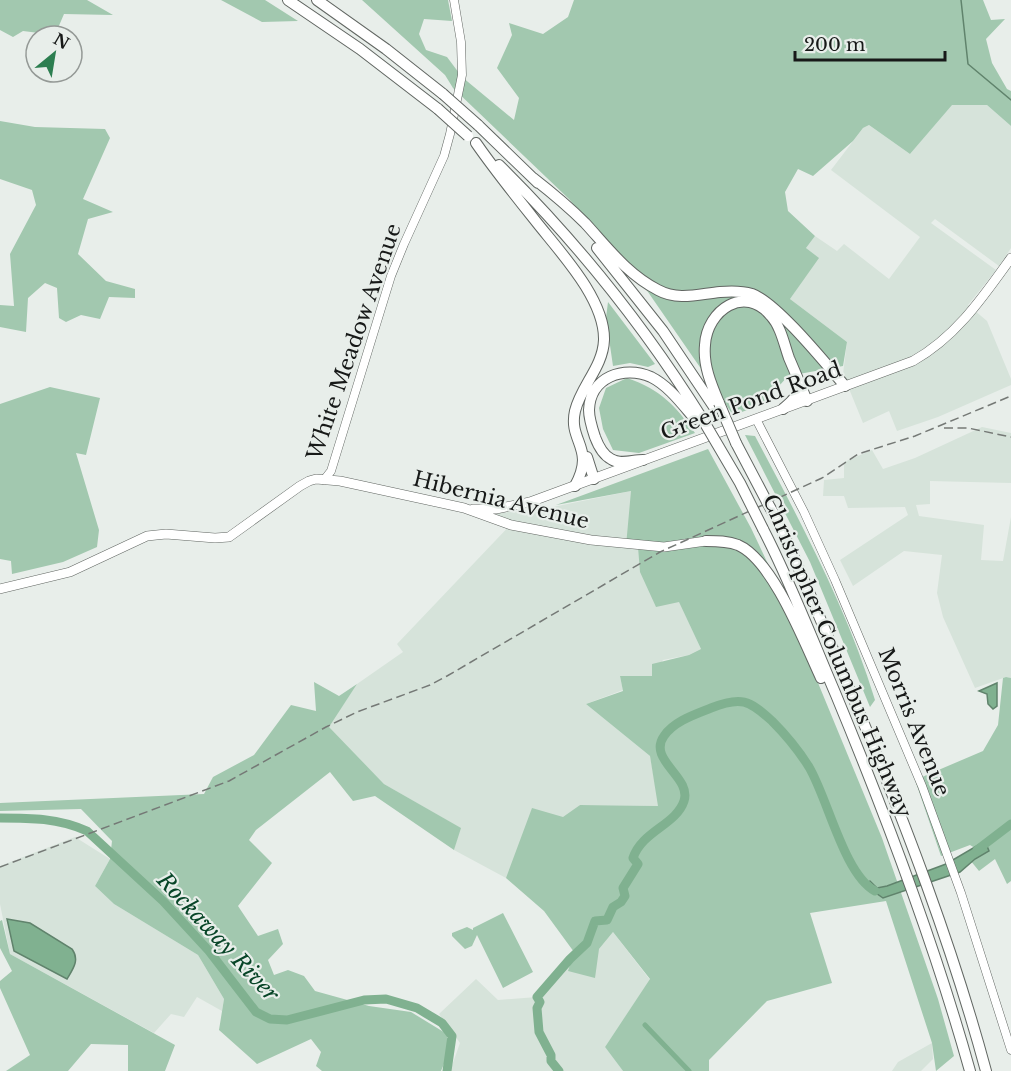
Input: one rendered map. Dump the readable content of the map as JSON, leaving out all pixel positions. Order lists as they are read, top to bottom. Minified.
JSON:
{"streets":{"highway":["Christopher Columbus Highway"],"main road":["Green Pond Road","Hibernia Avenue"],"street":["White Meadow Avenue","Morris Avenue"]},"crossings":[["White Meadow Avenue","Hibernia Avenue"],["Green Pond Road","Hibernia Avenue"],["Green Pond Road","Morris Avenue"]],"water":["Rockaway River"],"scale_bar":"200 m","north":"top right"}
